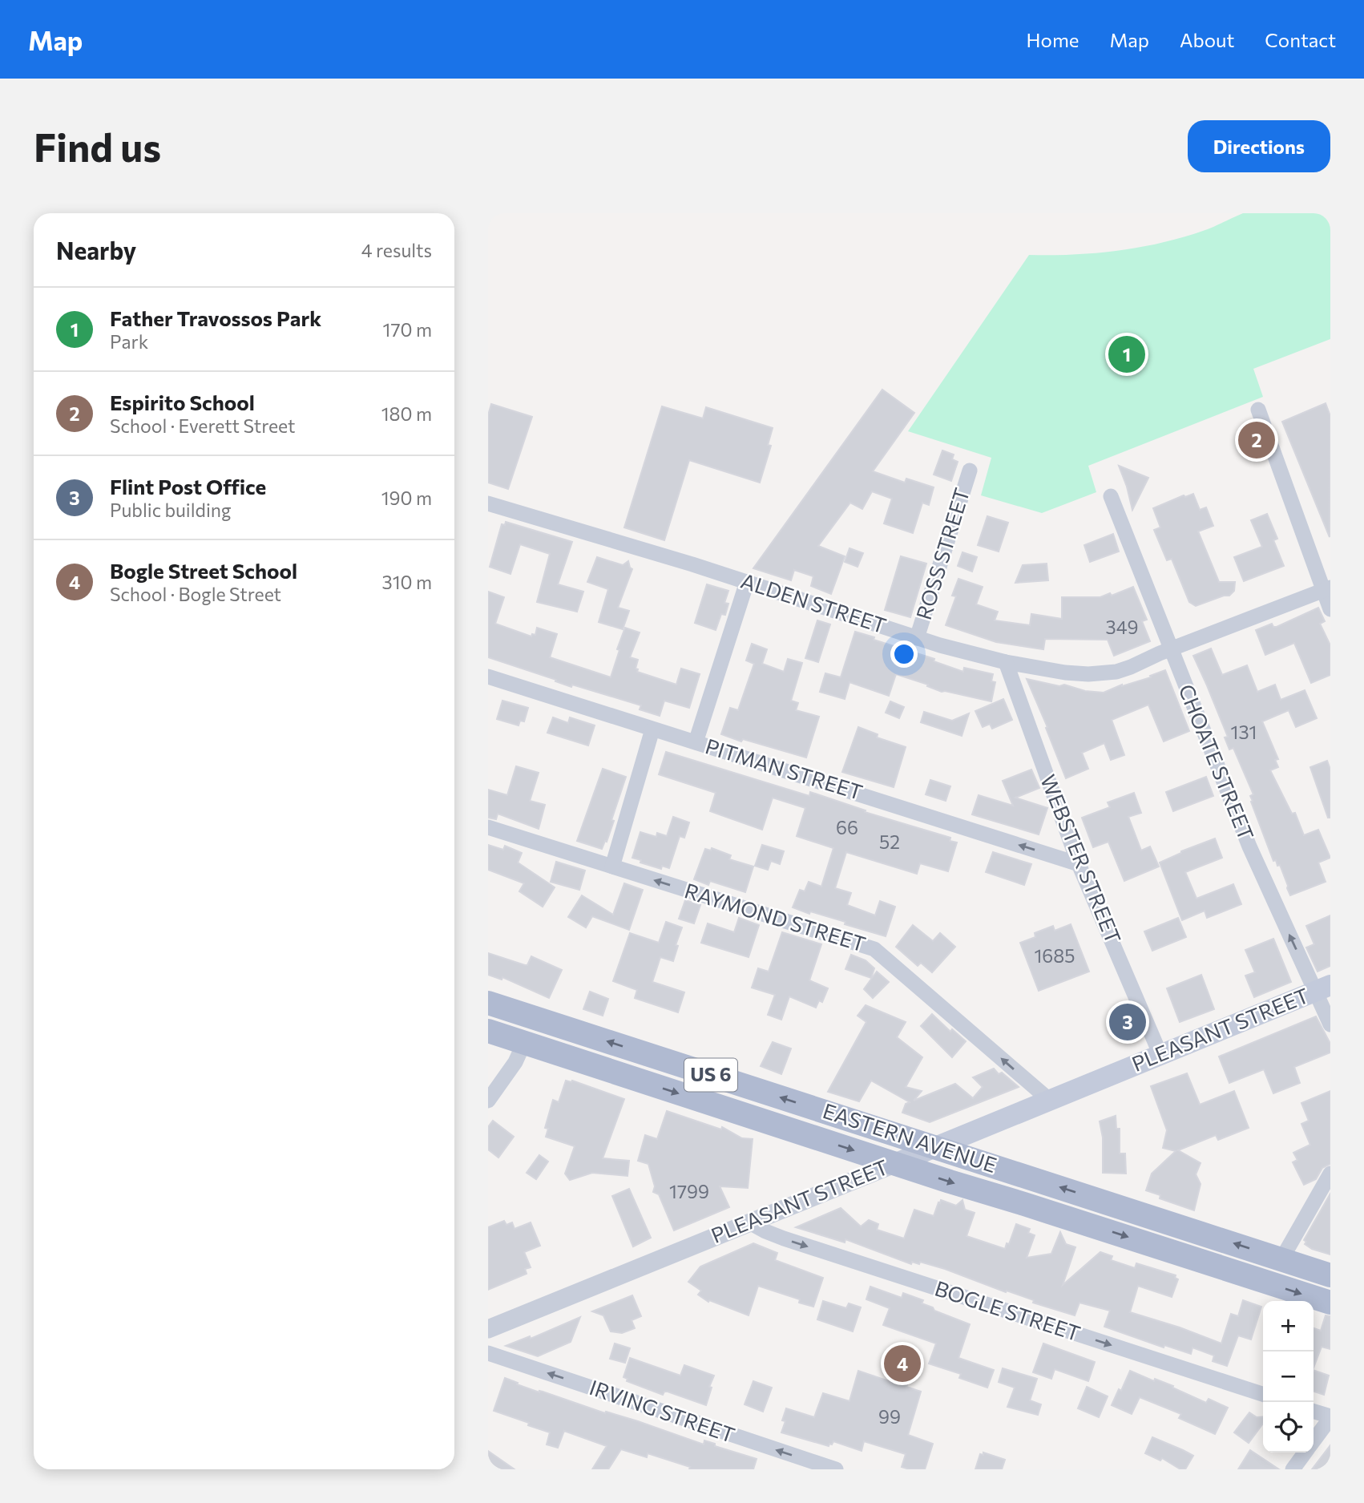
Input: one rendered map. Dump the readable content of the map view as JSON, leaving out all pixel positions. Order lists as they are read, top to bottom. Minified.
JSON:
{"streets":{"main road":["PLEASANT STREET","US 6","EASTERN AVENUE"],"street":["ROSS STREET","ALDEN STREET","CHOATE STREET","PITMAN STREET","WEBSTER STREET","RAYMOND STREET","BOGLE STREET","IRVING STREET"]},"crossings":[["ROSS STREET","ALDEN STREET"],["ALDEN STREET","CHOATE STREET"],["ALDEN STREET","WEBSTER STREET"],["CHOATE STREET","PLEASANT STREET"],["PITMAN STREET","WEBSTER STREET"],["WEBSTER STREET","PLEASANT STREET"],["RAYMOND STREET","PLEASANT STREET"],["PLEASANT STREET","EASTERN AVENUE"],["PLEASANT STREET","BOGLE STREET"]],"one_way":["CHOATE STREET","PITMAN STREET","RAYMOND STREET","BOGLE STREET","IRVING STREET"],"house_numbers":["349","131","66","52","1685","1799","99"],"page":{"header":"Map","nav":["Home","Map","About","Contact"],"buttons":"Directions","title":"Find us","heading":["Nearby","4 results"],"list":[{"mark":"1","name":"Father Travossos Park","note":"Park","value":"170 m"},{"mark":"2","name":"Espirito School","note":"School · Everett Street","value":"180 m"},{"mark":"3","name":"Flint Post Office","note":"Public building","value":"190 m"},{"mark":"4","name":"Bogle Street School","note":"School · Bogle Street","value":"310 m"}],"pins":["1","2","3","4"],"map_buttons":["+","−"]}}
